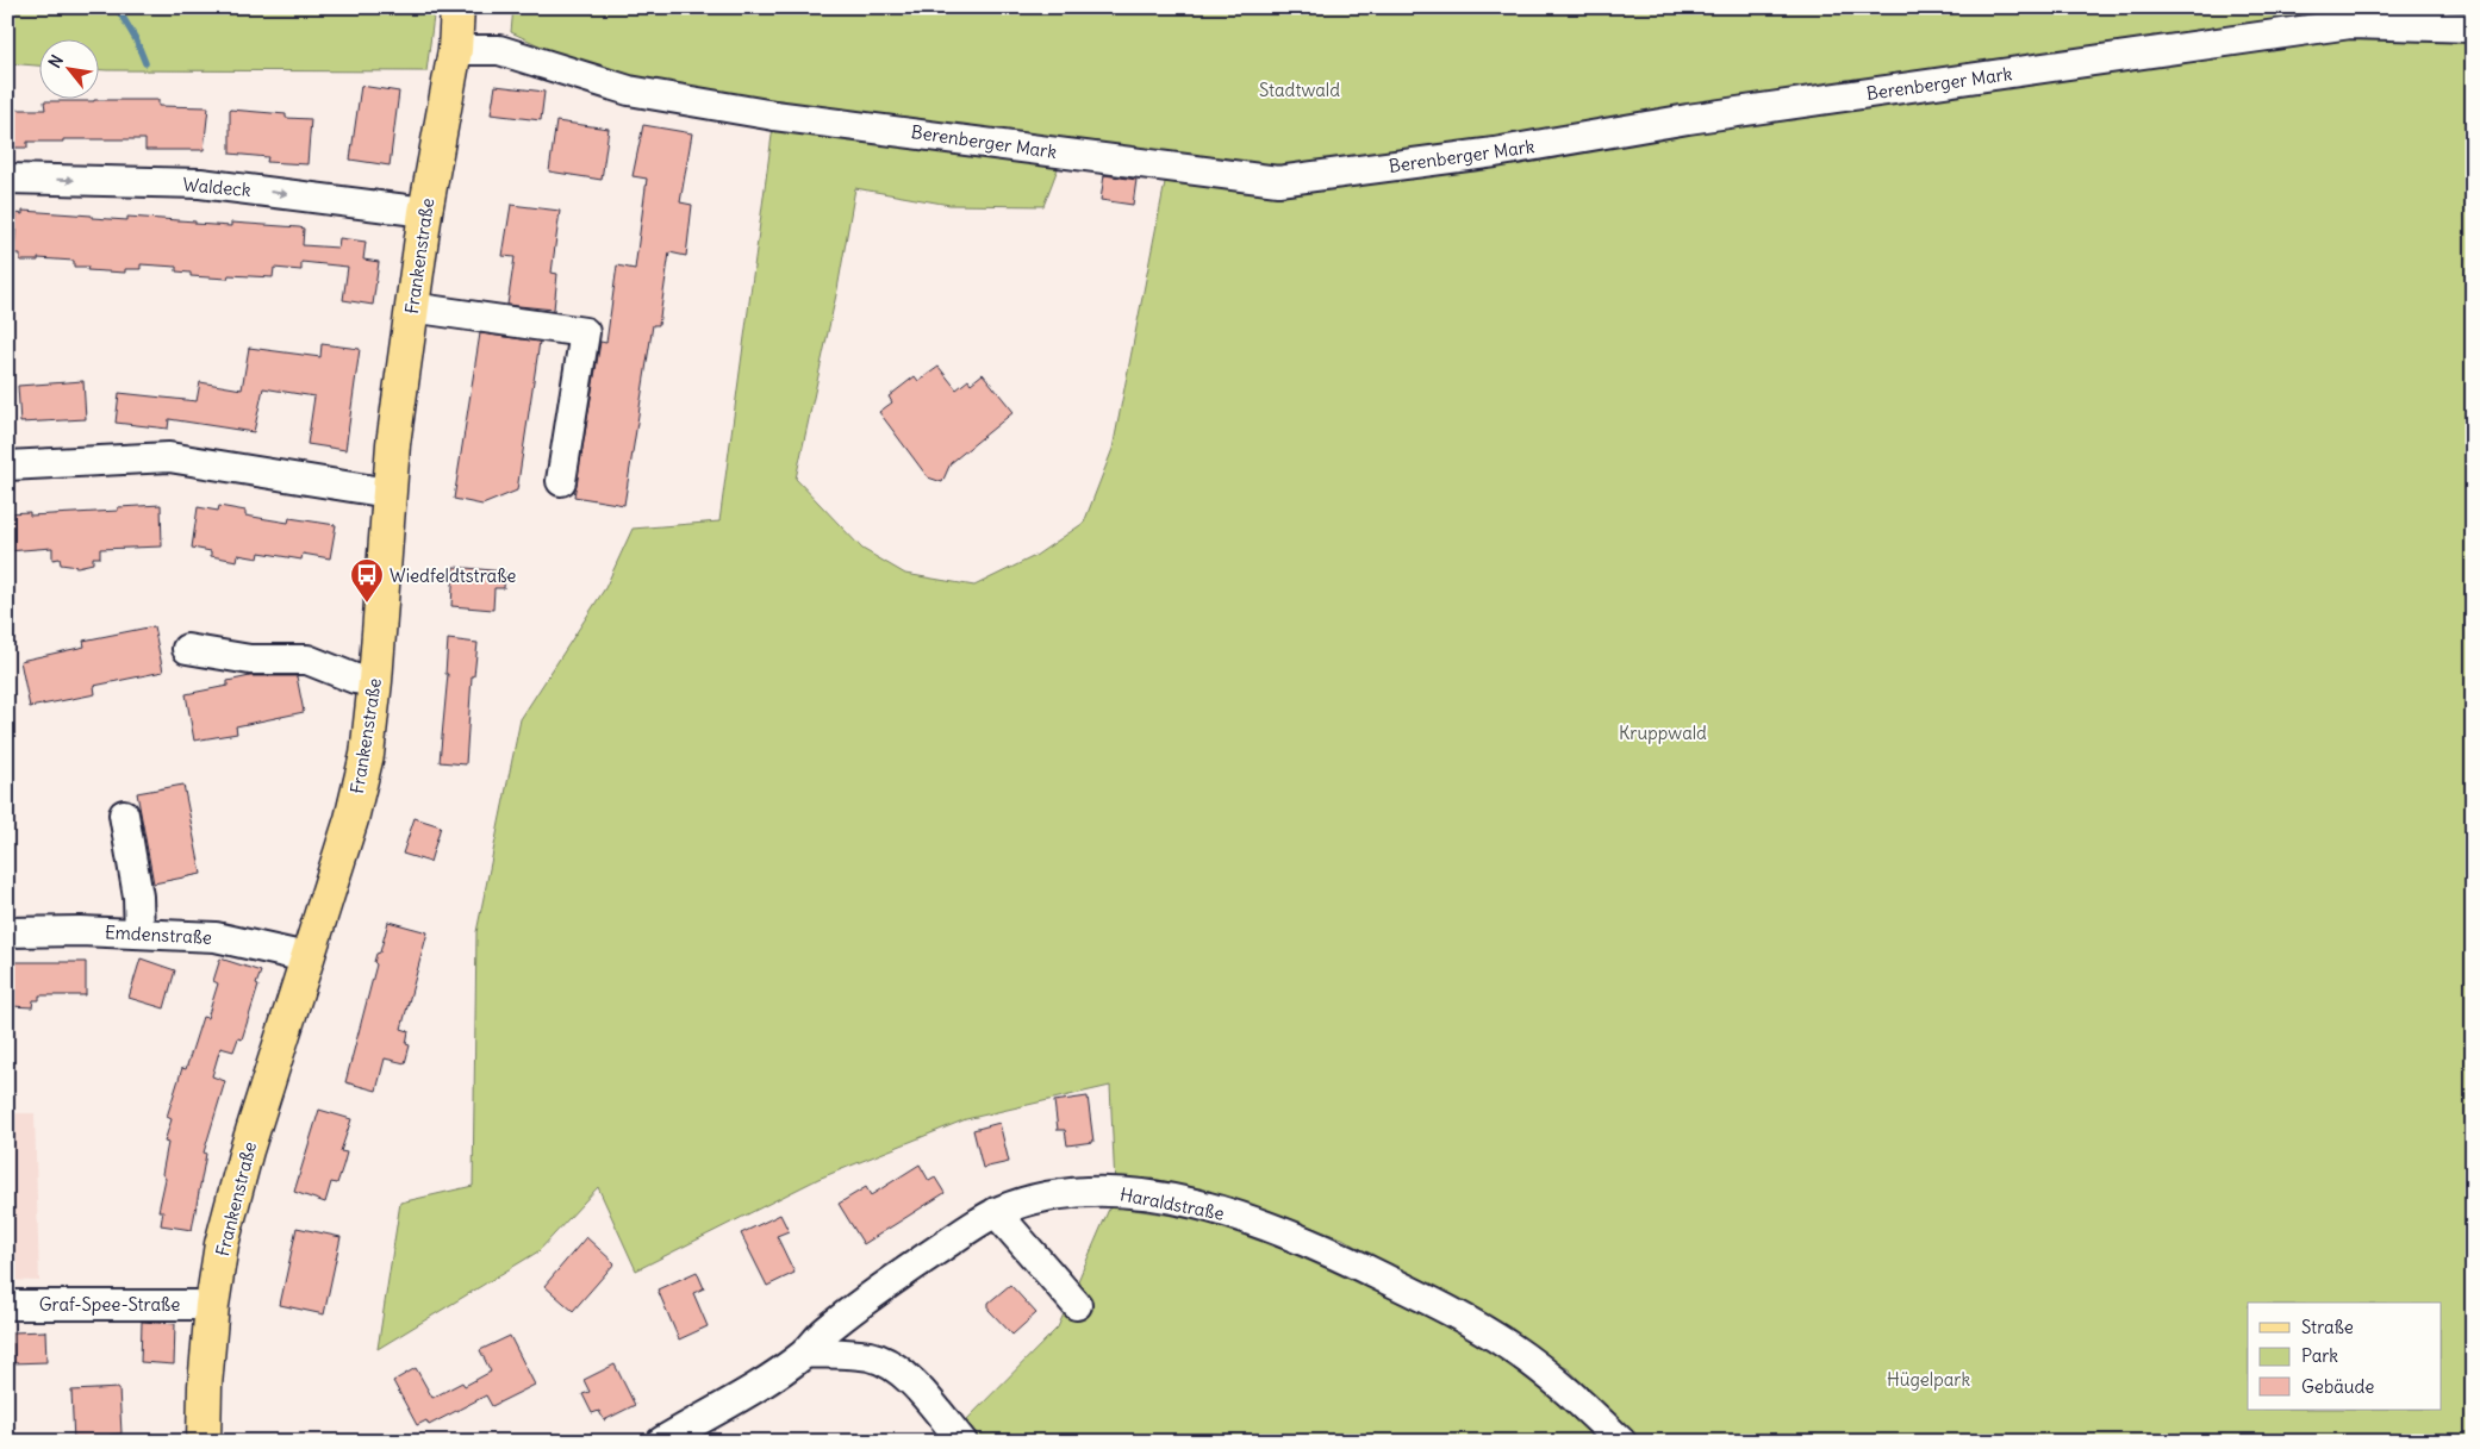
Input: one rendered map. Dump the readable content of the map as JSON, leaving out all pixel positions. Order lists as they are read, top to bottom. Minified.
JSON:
{"streets":{"main road":["Frankenstraße"],"street":["Berenberger Mark","Waldeck","Emdenstraße","Haraldstraße","Graf-Spee-Straße"]},"crossings":[["Berenberger Mark","Frankenstraße"],["Waldeck","Frankenstraße"],["Frankenstraße","Emdenstraße"],["Frankenstraße","Graf-Spee-Straße"]],"one_way":["Waldeck"],"parks":["Stadtwald","Kruppwald","Hügelpark"],"places":{"bus stop":["Wiedfeldtstraße"]},"legend":["Straße","Park","Gebäude"],"north":"top left"}
